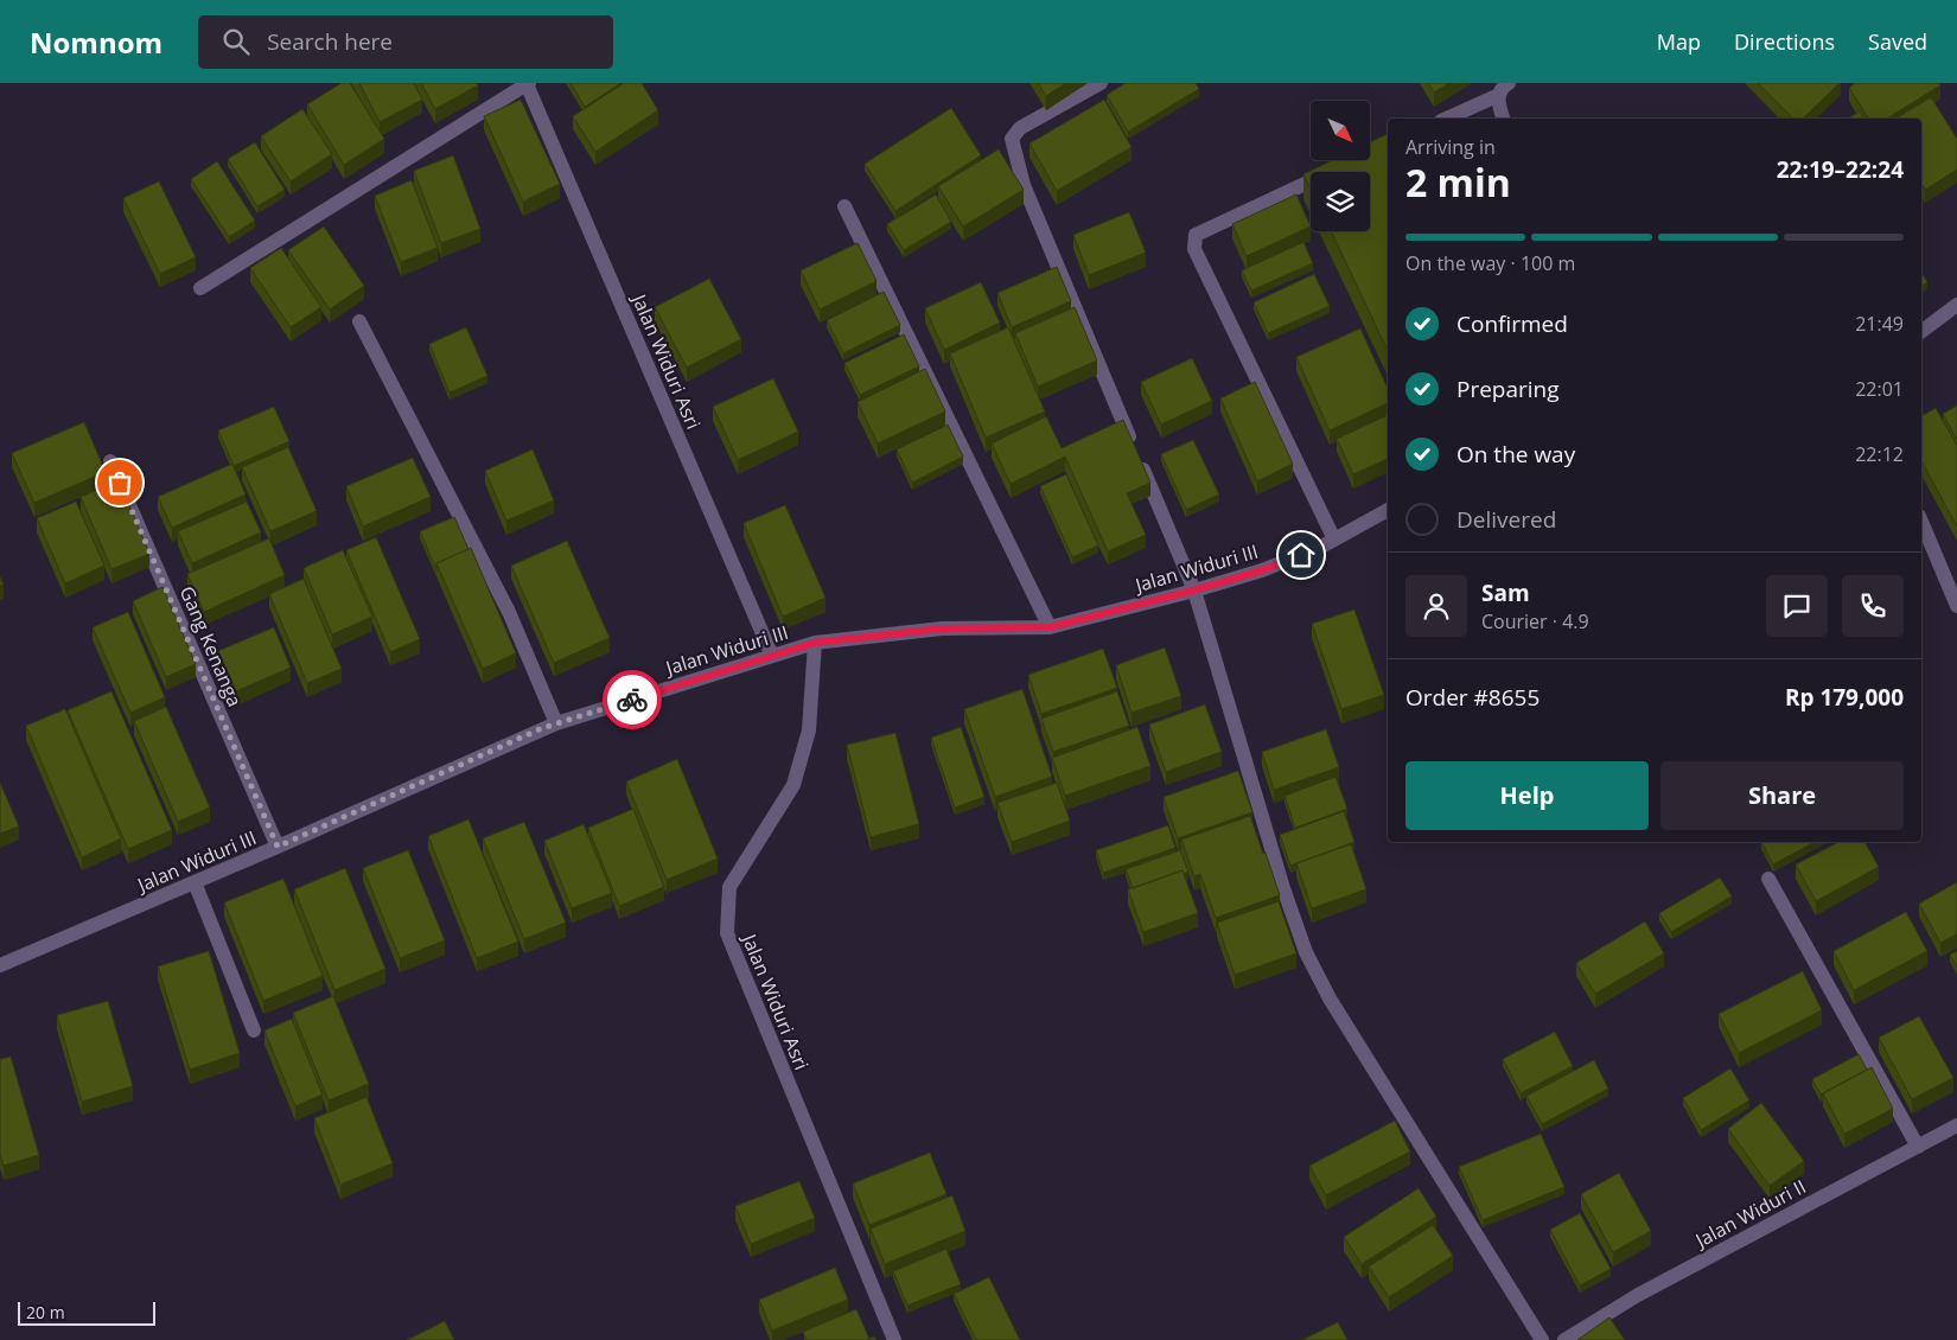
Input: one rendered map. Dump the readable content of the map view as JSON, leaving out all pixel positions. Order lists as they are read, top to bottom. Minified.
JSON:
{"streets":{"street":["Jalan Widuri Asri","Jalan Widuri III","Gang Kenanga","Jalan Widuri II"]},"crossings":[["Jalan Widuri Asri","Jalan Widuri III"],["Jalan Widuri III","Gang Kenanga"]],"scale_bar":"20 m","north":"bottom right","page":{"header":"Nomnom","search":"Search here","nav":["Map","Directions","Saved"],"heading":["2 min","Arriving in","22:19–22:24"],"panel":["Sam","Courier · 4.9","Order #8655","Rp 179,000"],"bar":"On the way · 100 m","list":[["Confirmed","21:49"],["Preparing","22:01"],["On the way","22:12"],"Delivered"],"buttons":["Help","Share"],"scale":"20 m"}}
